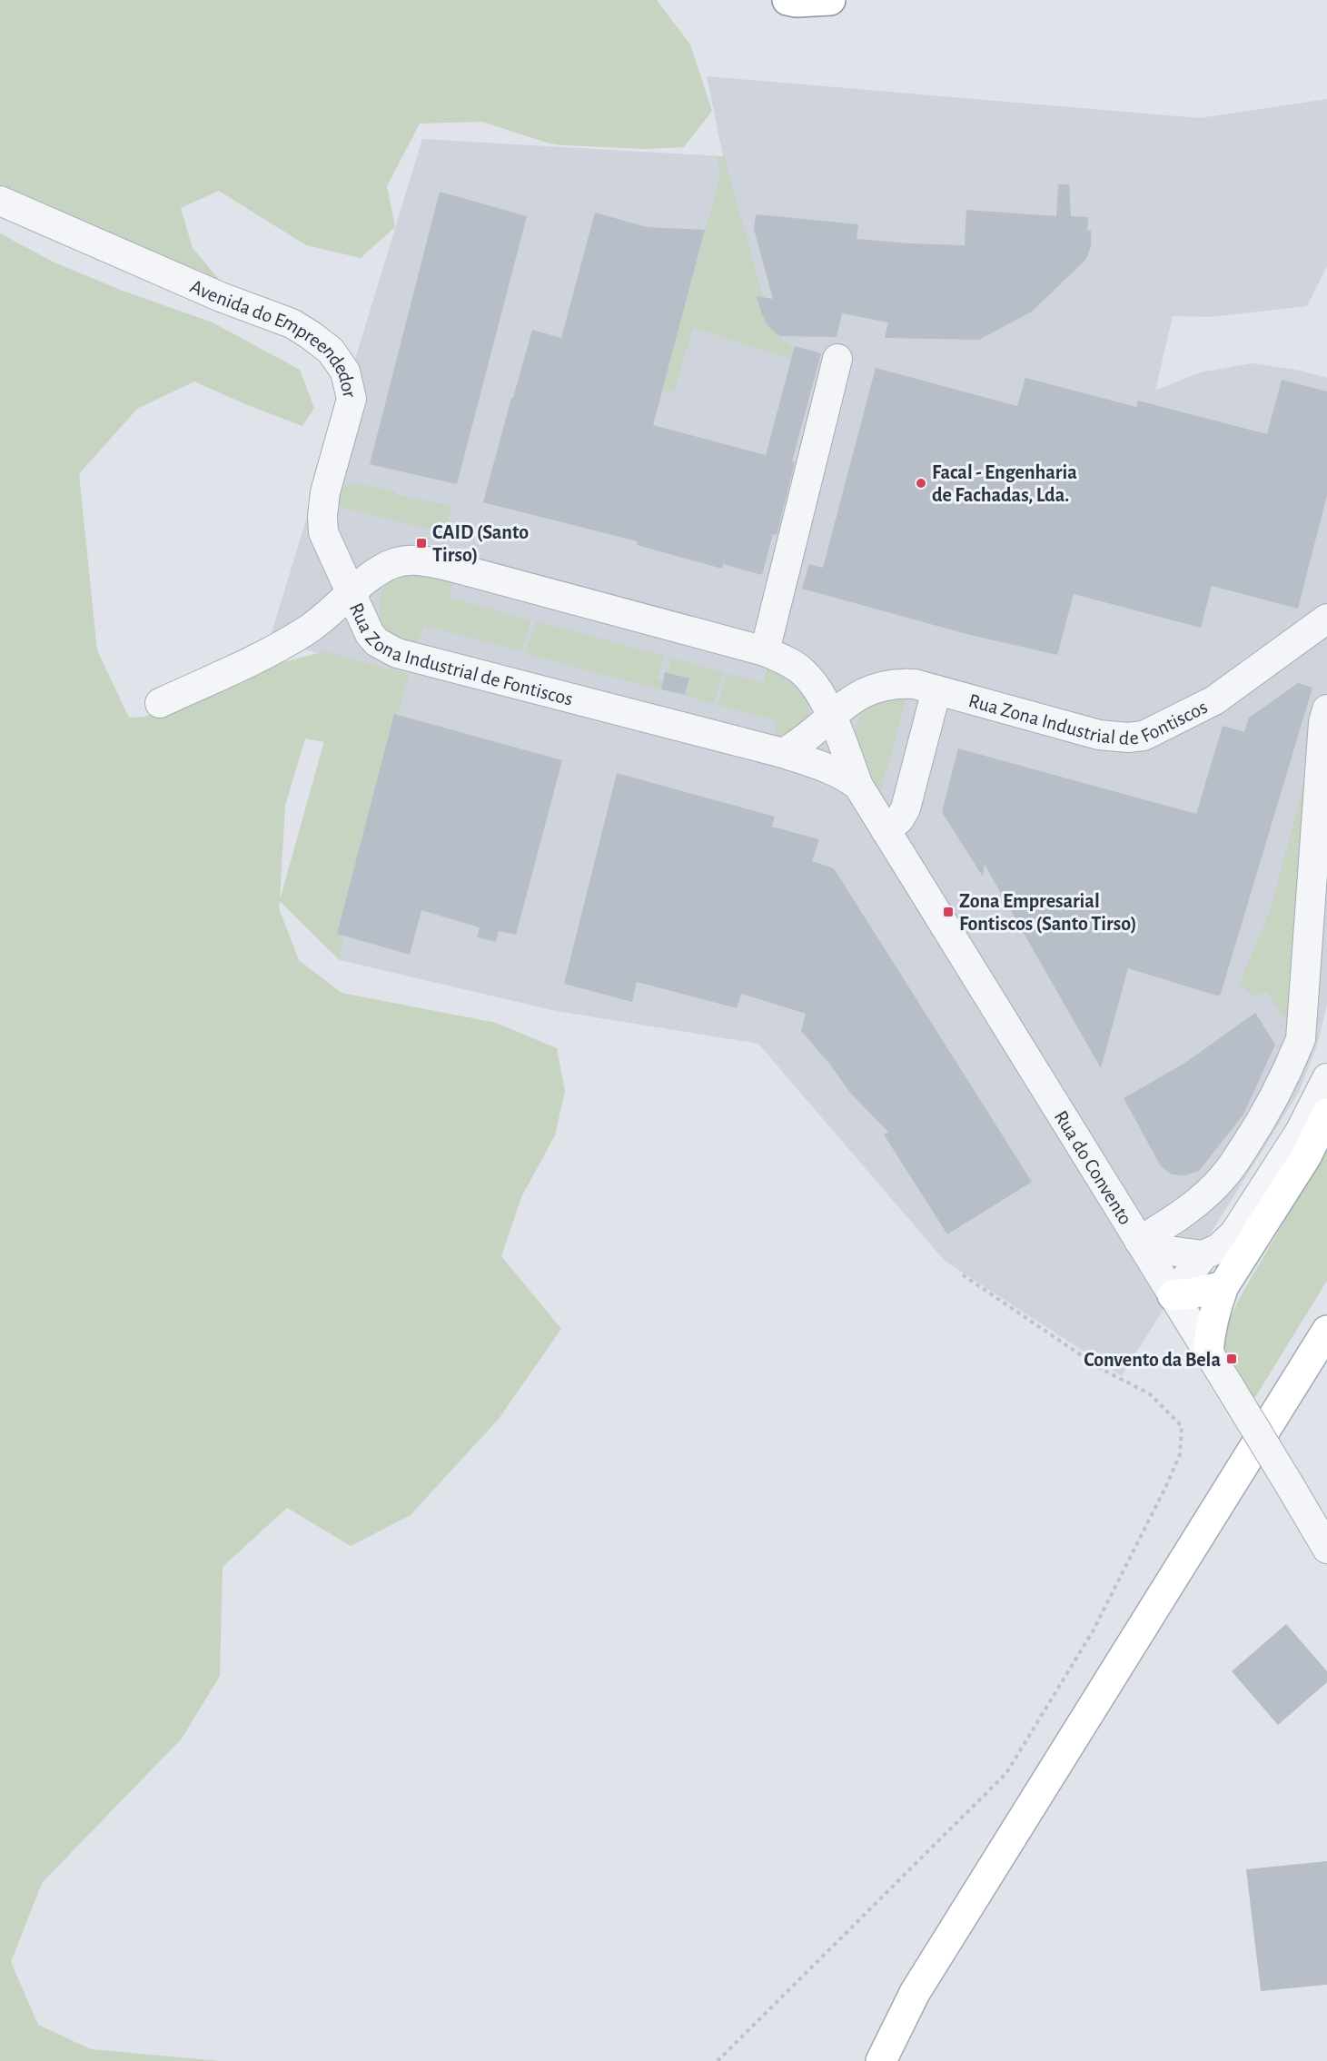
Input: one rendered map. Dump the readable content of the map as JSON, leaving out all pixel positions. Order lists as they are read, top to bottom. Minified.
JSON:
{"streets":{"street":["Avenida do Empreendedor","Rua Zona Industrial de Fontiscos","Rua do Convento"]},"crossings":[["Avenida do Empreendedor","Rua Zona Industrial de Fontiscos"],["Rua Zona Industrial de Fontiscos","Rua do Convento"]],"places":{"other":["Facal - Engenharia de Fachadas, Lda."],"transit":["CAID (Santo Tirso)","Zona Empresarial Fontiscos (Santo Tirso)","Convento da Bela"]}}
